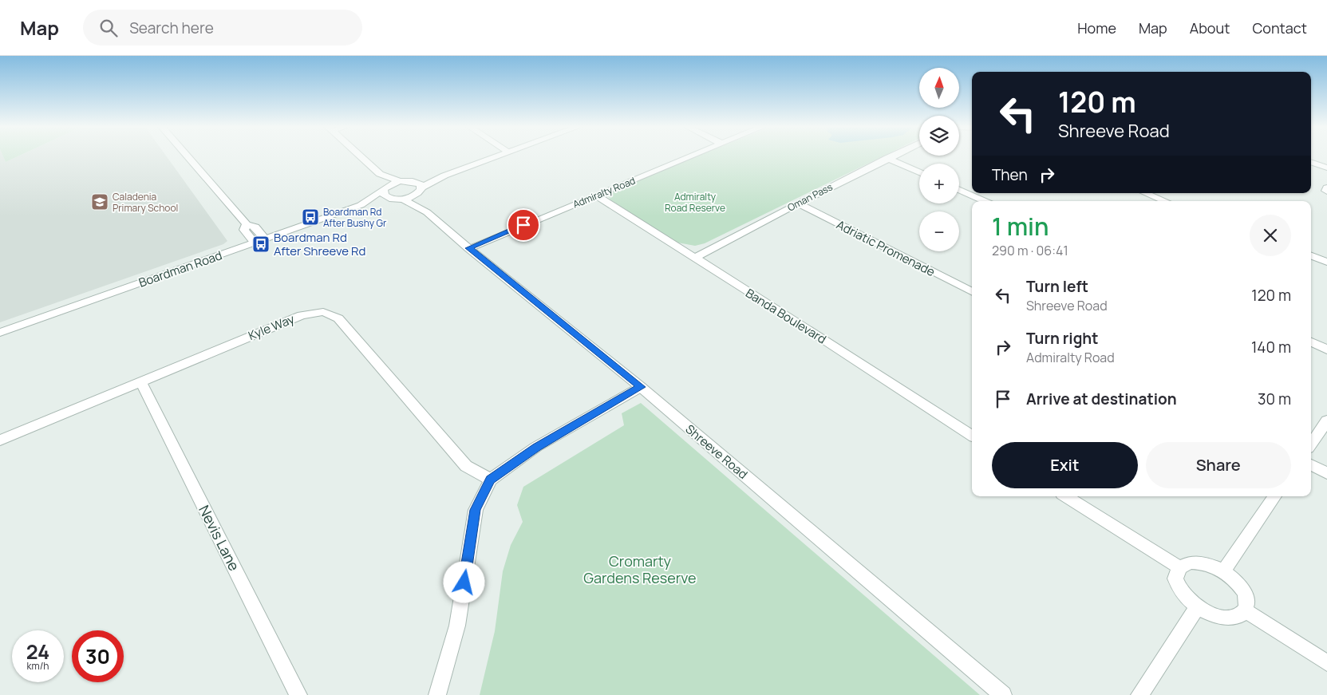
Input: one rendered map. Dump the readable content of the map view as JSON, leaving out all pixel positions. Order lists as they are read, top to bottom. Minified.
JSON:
{"streets":{"street":["Admiralty Road","Oman Pass","Adriatic Promenade","Boardman Road","Banda Boulevard","Kyle Way","Shreeve Road","Nevis Lane"]},"crossings":[["Admiralty Road","Banda Boulevard"],["Admiralty Road","Shreeve Road"],["Oman Pass","Adriatic Promenade"],["Oman Pass","Banda Boulevard"],["Boardman Road","Shreeve Road"],["Kyle Way","Nevis Lane"]],"parks":["Admiralty Road Reserve","Cromarty Gardens Reserve"],"places":{"school or university":["Caladenia Primary School"],"bus stop":["Boardman Rd After Bushy Gr","Boardman Rd After Shreeve Rd"]},"north":"top","page":{"header":"Map","search":"Search here","nav":["Home","Map","About","Contact"],"map_buttons":["+","−"],"turn":["120 m","Shreeve Road"],"then":"Then","heading":["1 min","290 m · 06:41"],"list":[{"name":"Turn left","note":"Shreeve Road","value":"120 m"},{"name":"Turn right","note":"Admiralty Road","value":"140 m"},{"name":"Arrive at destination","value":"30 m"}],"buttons":["Exit","Share"],"speed":"24 km/h","limit":"30"}}
